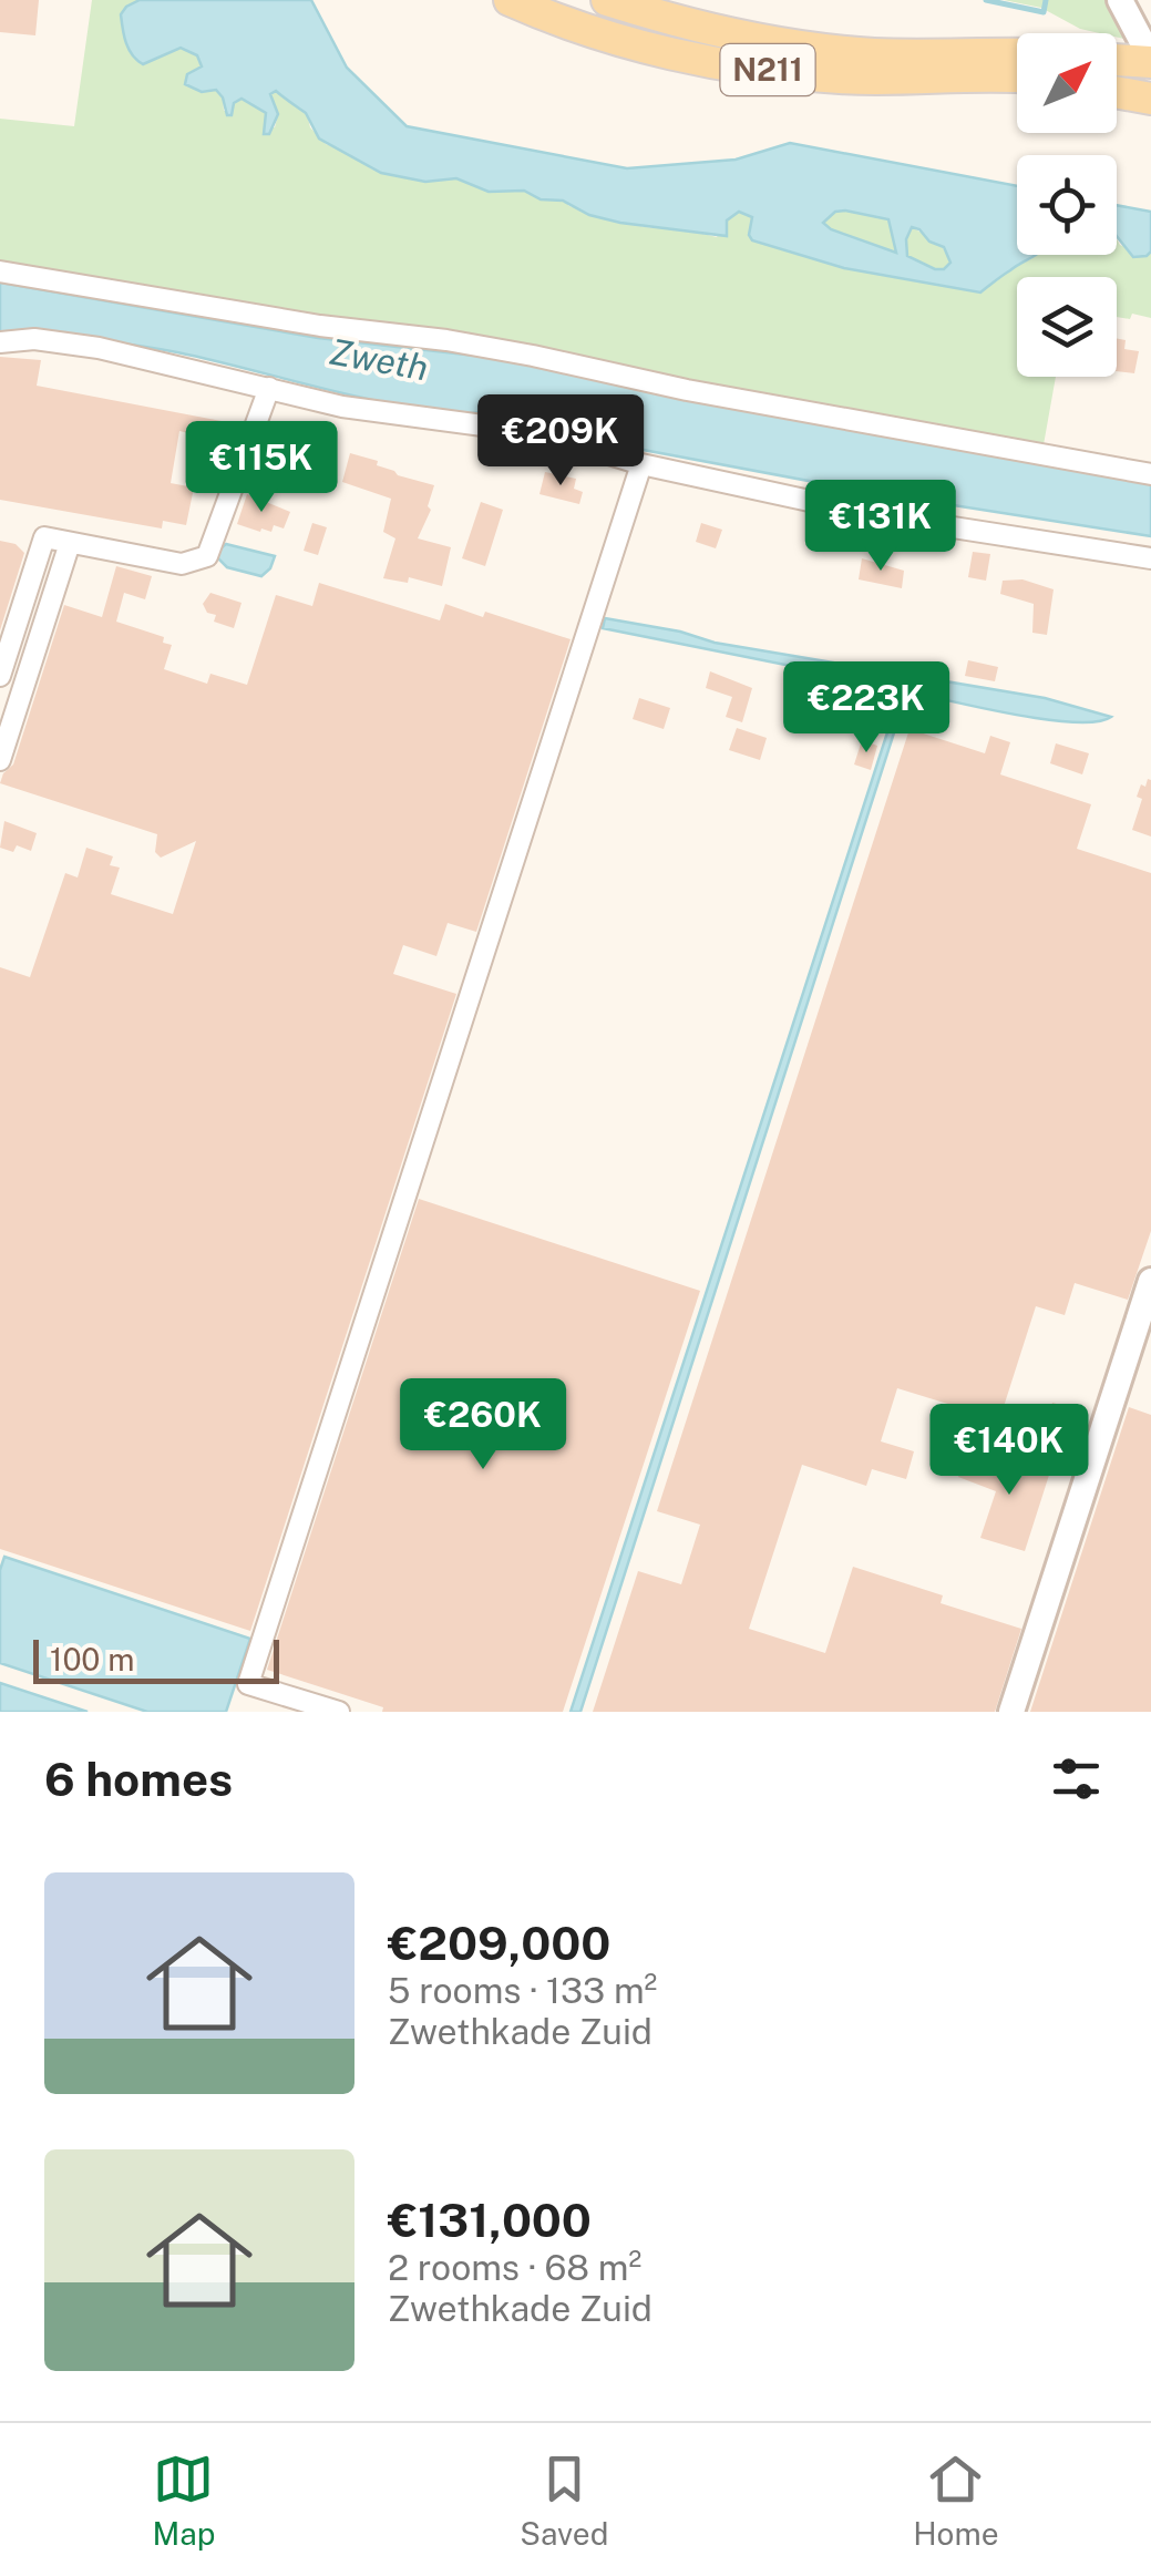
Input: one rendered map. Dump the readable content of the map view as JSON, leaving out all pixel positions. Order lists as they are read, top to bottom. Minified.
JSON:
{"streets":{"main road":["N211"]},"water":["Zweth"],"scale_bar":"100 m","north":"top right","page":{"price":["€209K","€115K","€131K","€223K","€260K","€140K"],"scale":"100 m","heading":"6 homes","list":[{"name":"€209,000","note":"5 rooms · 133 m² · Zwethkade Zuid"},{"name":"€131,000","note":"2 rooms · 68 m² · Zwethkade Zuid"}],"tabs":["Map","Saved","Home"]}}
